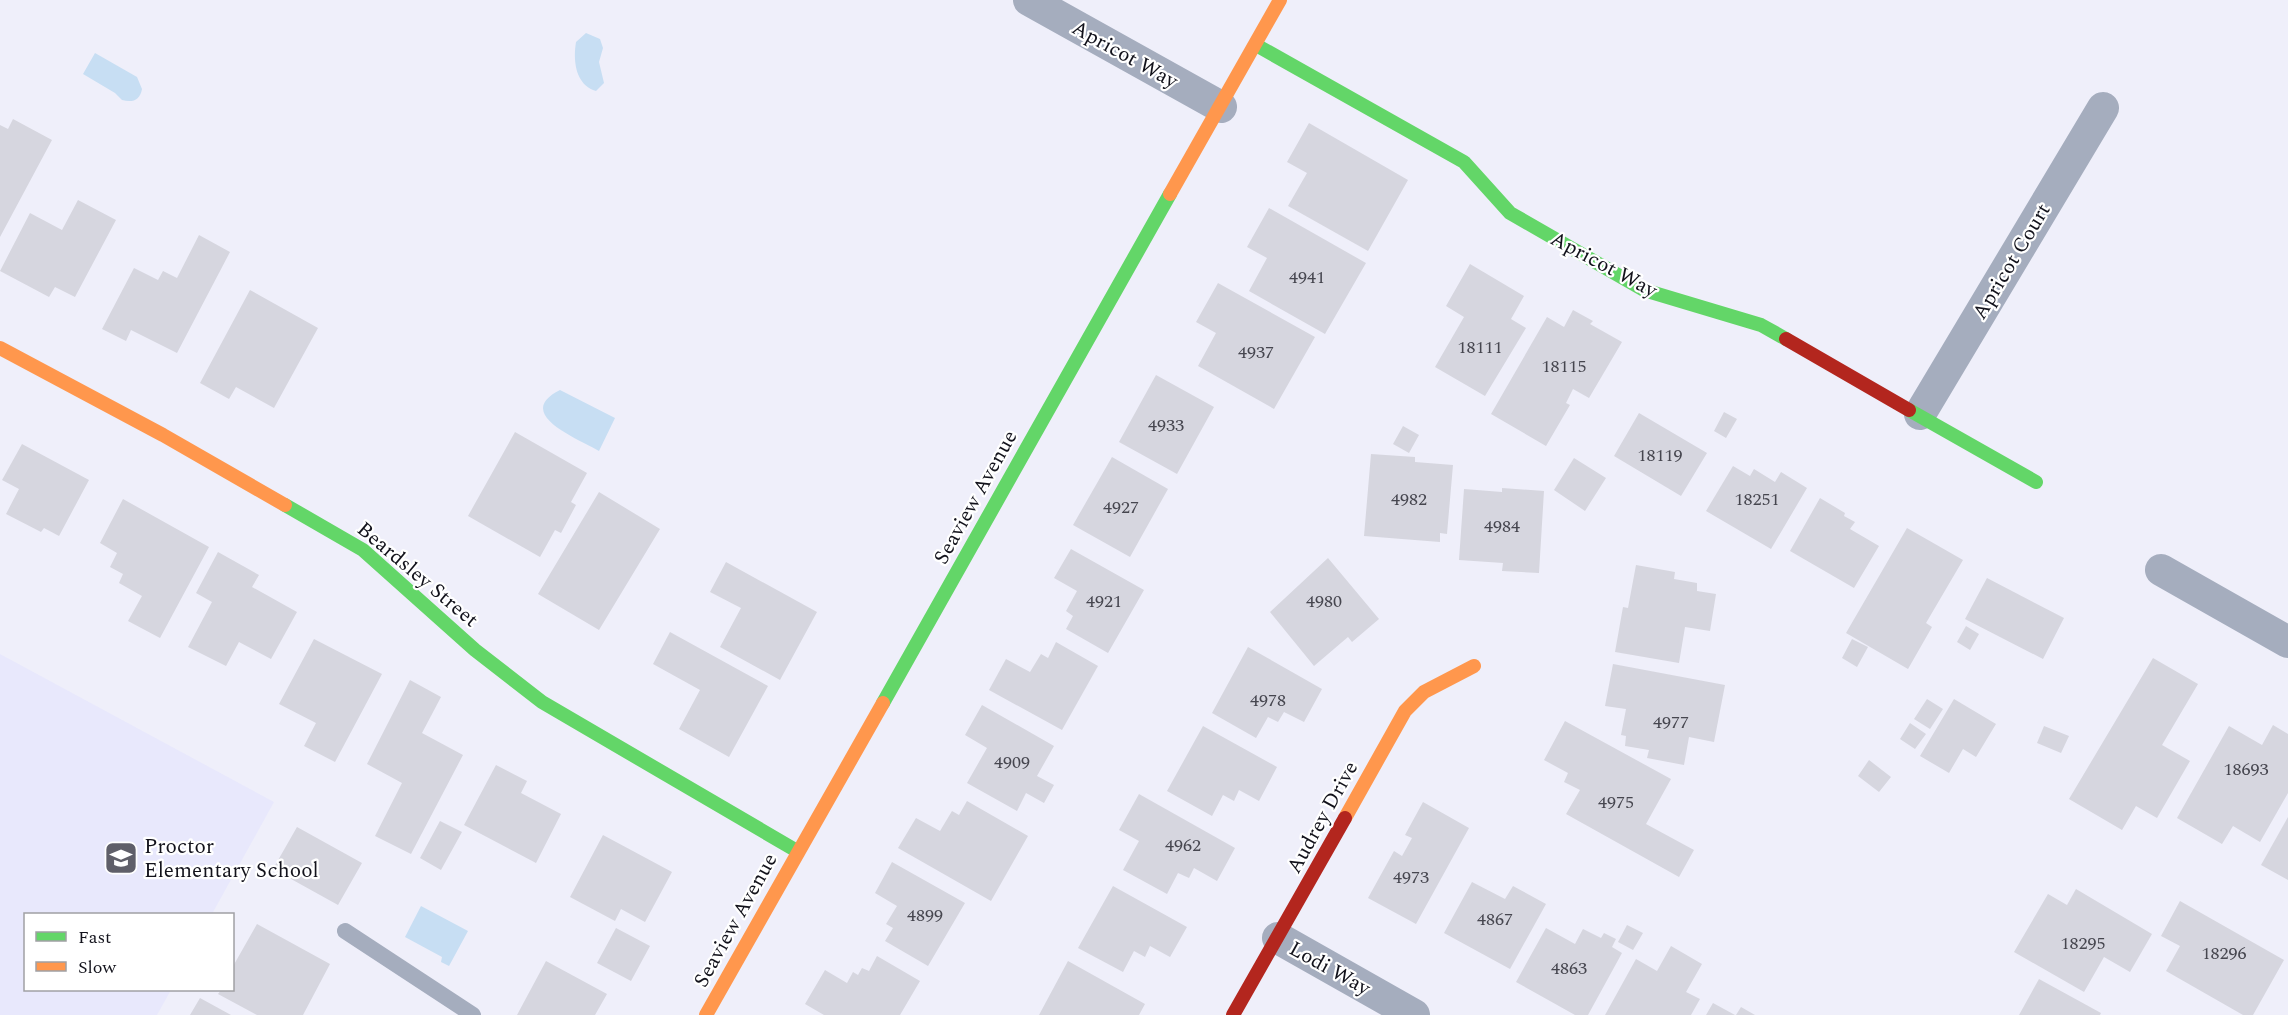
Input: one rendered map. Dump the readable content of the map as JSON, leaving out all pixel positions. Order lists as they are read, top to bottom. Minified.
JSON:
{"streets":{"street":["Apricot Way","Apricot Court","Seaview Avenue","Beardsley Street","Audrey Drive","Lodi Way"]},"crossings":[["Apricot Way","Apricot Court"],["Apricot Way","Seaview Avenue"],["Seaview Avenue","Beardsley Street"],["Audrey Drive","Lodi Way"]],"places":{"school or university":["Proctor Elementary School"]},"house_numbers":["4941","18111","4937","18115","4933","18119","4982","18251","4927","4984","4921","4980","4978","4977","4909","18693","4975","4962","4973","4899","4867","18295","18296","4863"],"legend":["Fast","Slow"]}
